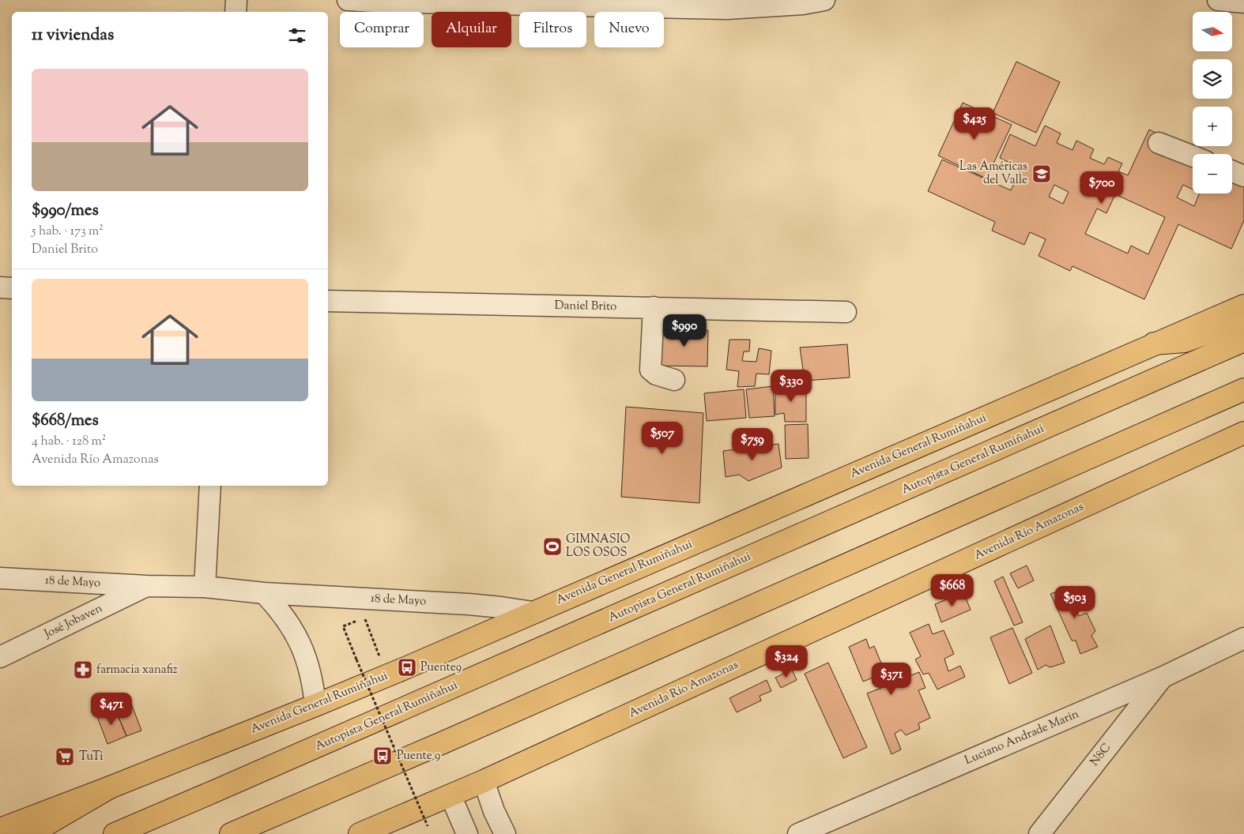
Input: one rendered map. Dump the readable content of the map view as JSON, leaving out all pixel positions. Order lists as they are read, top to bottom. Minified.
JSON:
{"streets":{"main road":["Avenida General Rumiñahui","Autopista General Rumiñahui","Avenida Río Amazonas"],"street":["Daniel Brito","18 de Mayo","José Jobaven","Luciano Andrade Marin","N8C"]},"crossings":[["Avenida General Rumiñahui","18 de Mayo"],["18 de Mayo","José Jobaven"],["Luciano Andrade Marin","N8C"]],"places":{"school or university":["Las Américas del Valle"],"sports":["GIMNASIO LOS OSOS"],"bus stop":["Puente9","Puente 9"],"pharmacy":["farmacia xanafiz"],"supermarket":["TuTi"]},"north":"right","page":{"map_buttons":["+","−"],"chip":["Comprar","Alquilar","Filtros","Nuevo"],"heading":"11 viviendas","list":[{"name":"$990/mes","note":"5 hab. · 173 m² · Daniel Brito"},{"name":"$668/mes","note":"4 hab. · 128 m² · Avenida Río Amazonas"}],"price":["$425","$700","$990","$330","$507","$759","$668","$503","$324","$371","$471"]}}
